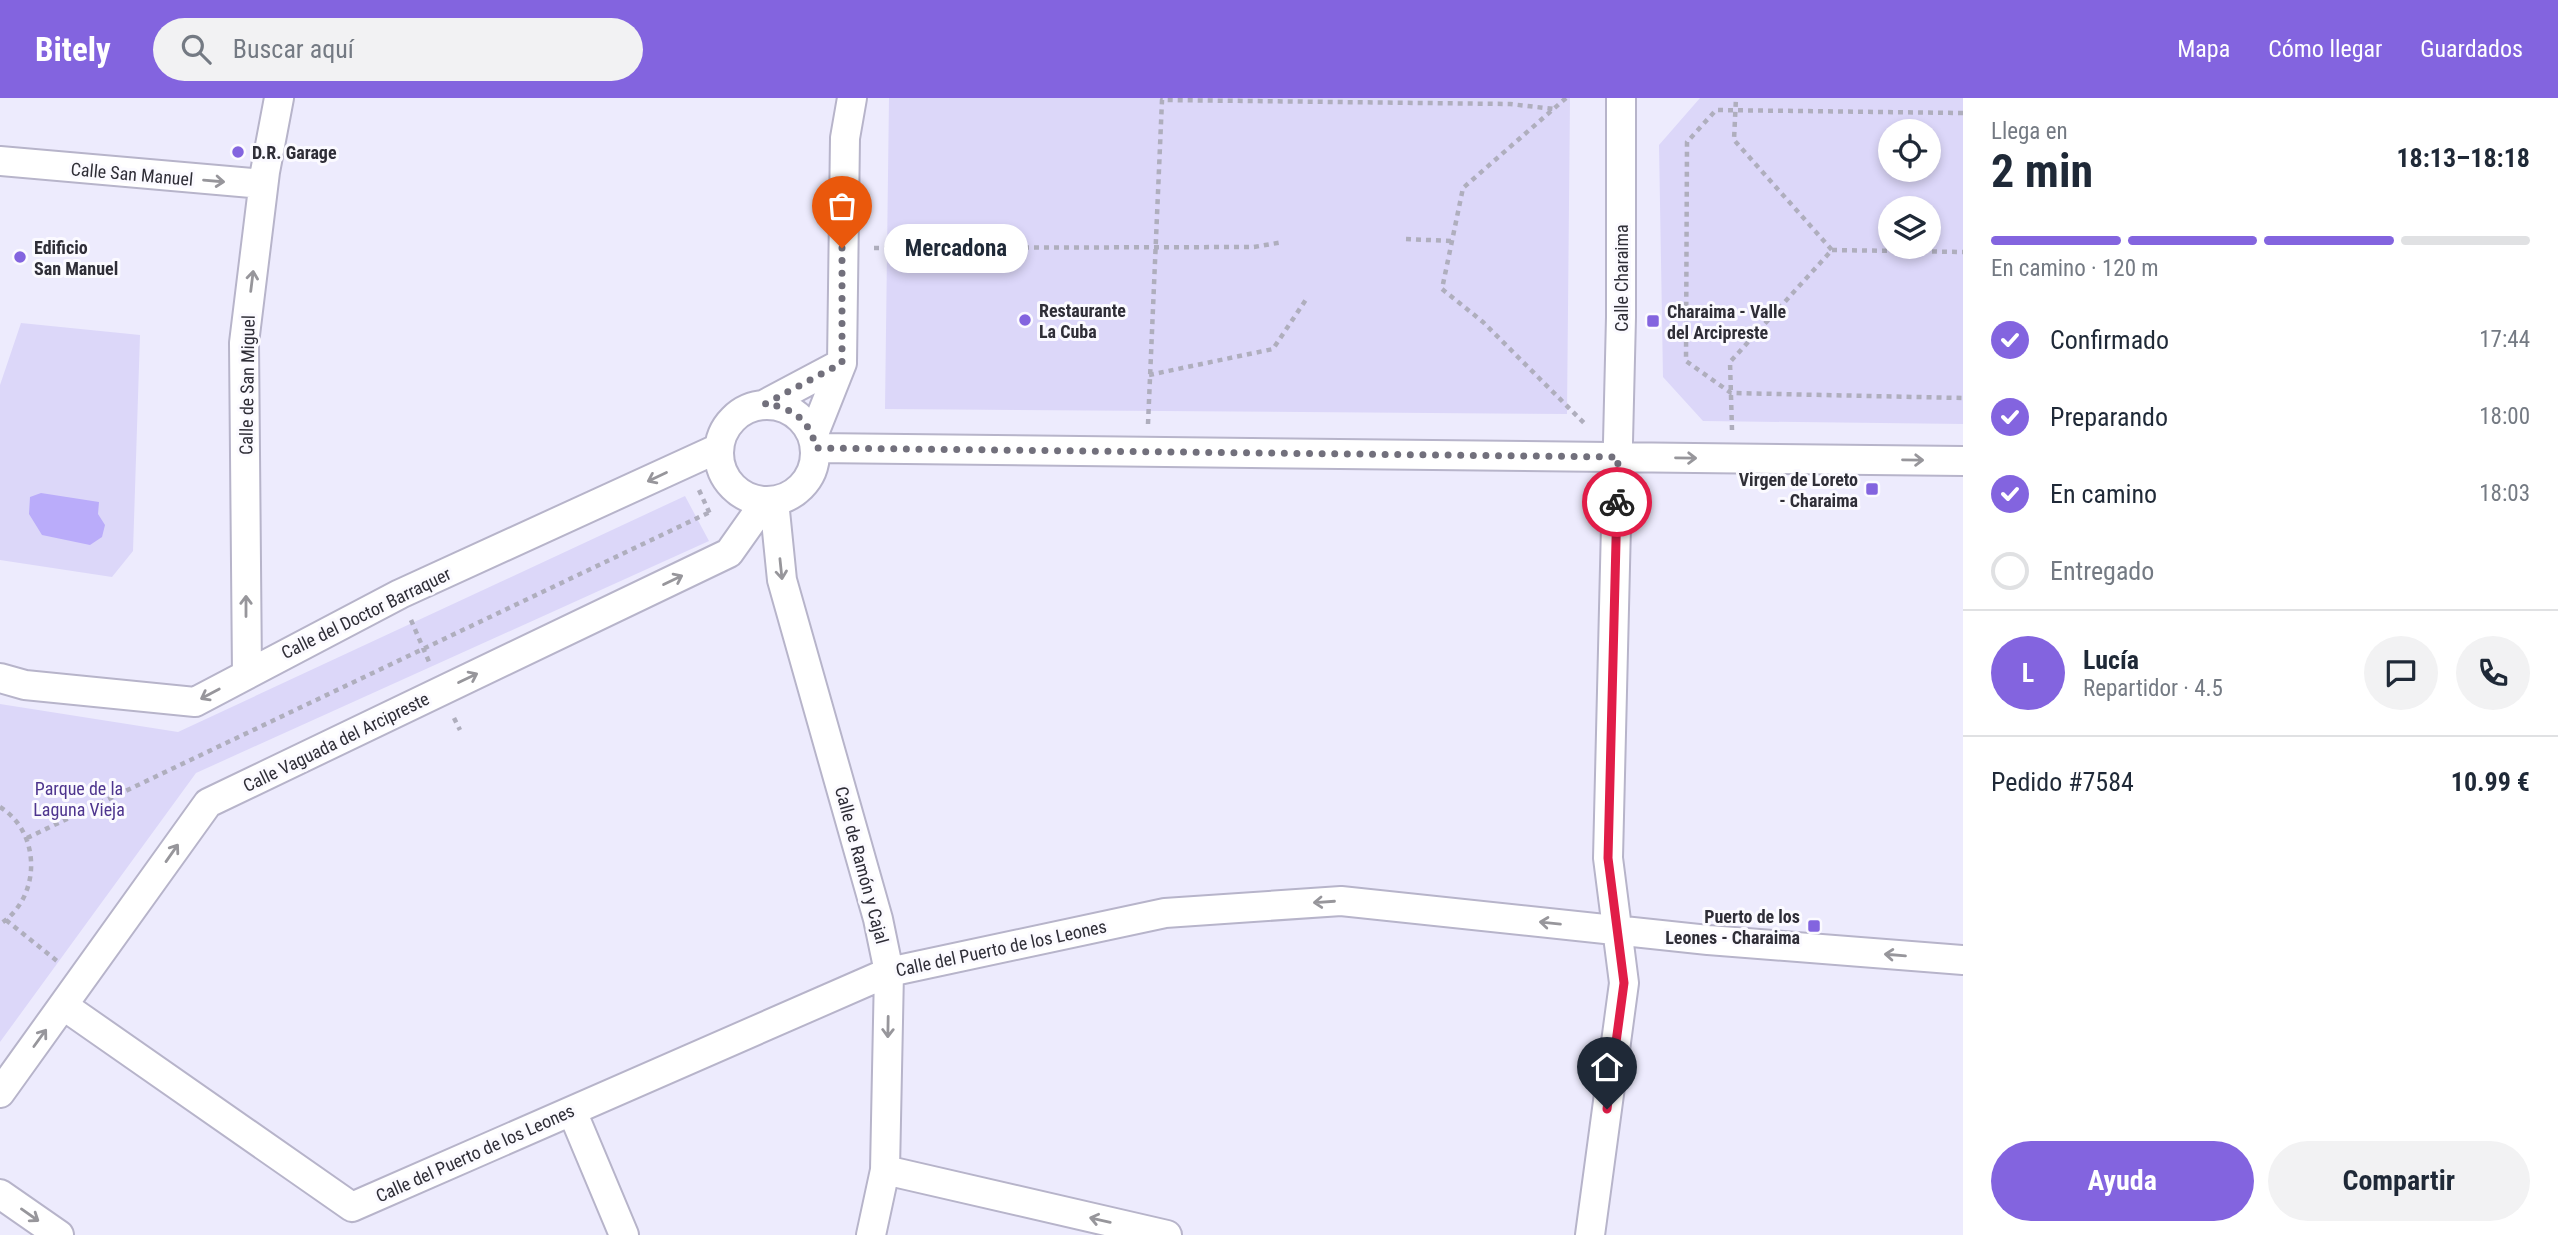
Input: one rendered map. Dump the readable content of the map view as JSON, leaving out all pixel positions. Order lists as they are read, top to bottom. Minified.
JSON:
{"streets":{"street":["Calle San Manuel","Calle Charaima","Calle de San Miguel","Calle del Doctor Barraquer","Calle Vaguada del Arcipreste","Calle de Ramón y Cajal","Calle del Puerto de los Leones"]},"crossings":[["Calle San Manuel","Calle de San Miguel"],["Calle Charaima","Calle del Puerto de los Leones"],["Calle de San Miguel","Calle del Doctor Barraquer"],["Calle del Doctor Barraquer","Calle Vaguada del Arcipreste"],["Calle del Doctor Barraquer","Calle de Ramón y Cajal"],["Calle Vaguada del Arcipreste","Calle de Ramón y Cajal"],["Calle Vaguada del Arcipreste","Calle del Puerto de los Leones"],["Calle de Ramón y Cajal","Calle del Puerto de los Leones"]],"one_way":["Calle San Manuel","Calle de San Miguel","Calle del Doctor Barraquer","Calle Vaguada del Arcipreste","Calle de Ramón y Cajal","Calle del Puerto de los Leones"],"parks":["Parque de la Laguna Vieja"],"places":{"other":["D.R. Garage","Mercadona","Edificio San Manuel","Restaurante La Cuba"],"transit":["Charaima - Valle del Arcipreste","Virgen de Loreto - Charaima","Puerto de los Leones - Charaima"]},"page":{"header":"Bitely","search":"Buscar aquí","nav":["Mapa","Cómo llegar","Guardados"],"heading":["2 min","Llega en","18:13–18:18"],"panel":["Lucía","Repartidor · 4.5","Pedido #7584","10.99 €"],"bar":"En camino · 120 m","bubble":"Mercadona","list":[["Confirmado","17:44"],["Preparando","18:00"],["En camino","18:03"],"Entregado"],"round":"L","buttons":["Ayuda","Compartir"]}}
